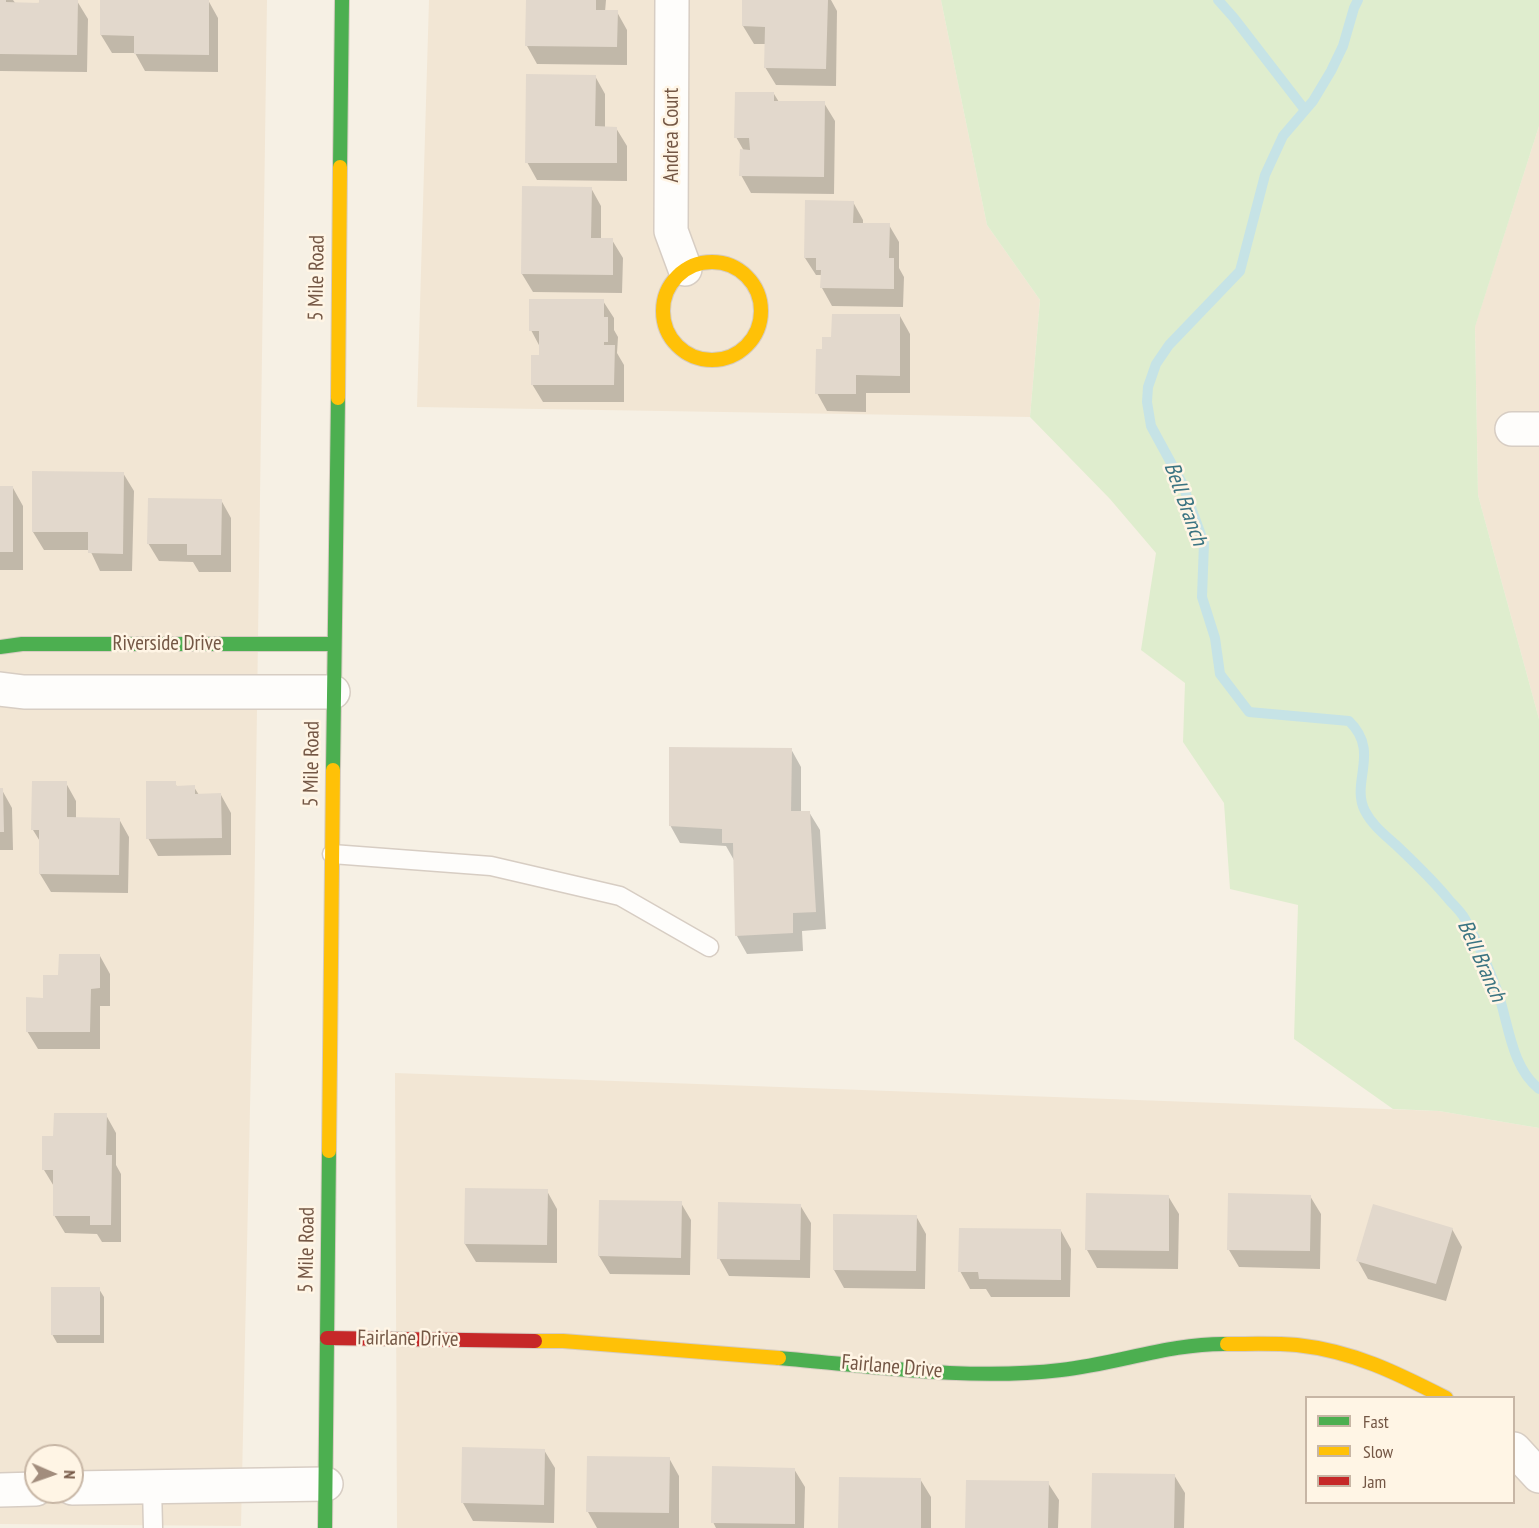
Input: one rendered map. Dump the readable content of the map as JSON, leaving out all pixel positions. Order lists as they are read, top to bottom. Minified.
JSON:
{"streets":{"street":["Andrea Court","5 Mile Road","Riverside Drive","Fairlane Drive"]},"crossings":[["5 Mile Road","Riverside Drive"],["5 Mile Road","Fairlane Drive"]],"water":["Bell Branch"],"legend":["Fast","Slow","Jam"],"north":"right"}
